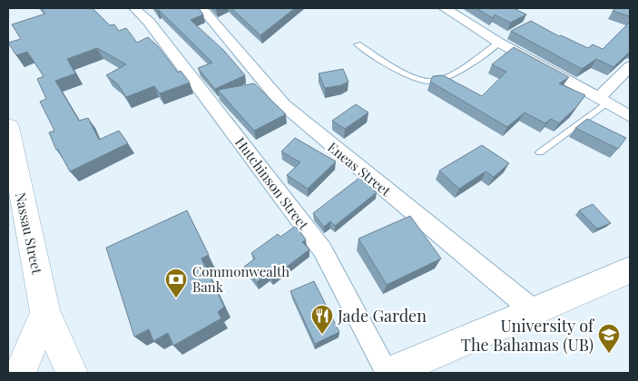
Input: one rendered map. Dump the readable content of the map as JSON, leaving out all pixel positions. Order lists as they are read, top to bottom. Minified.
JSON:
{"streets":{"main road":["Nassau Street"],"street":["Eneas Street","Hutchinson Street"]},"places":{"bank":["Commonwealth Bank"],"restaurant":["Jade Garden"],"school or university":["University of The Bahamas (UB)"]}}
